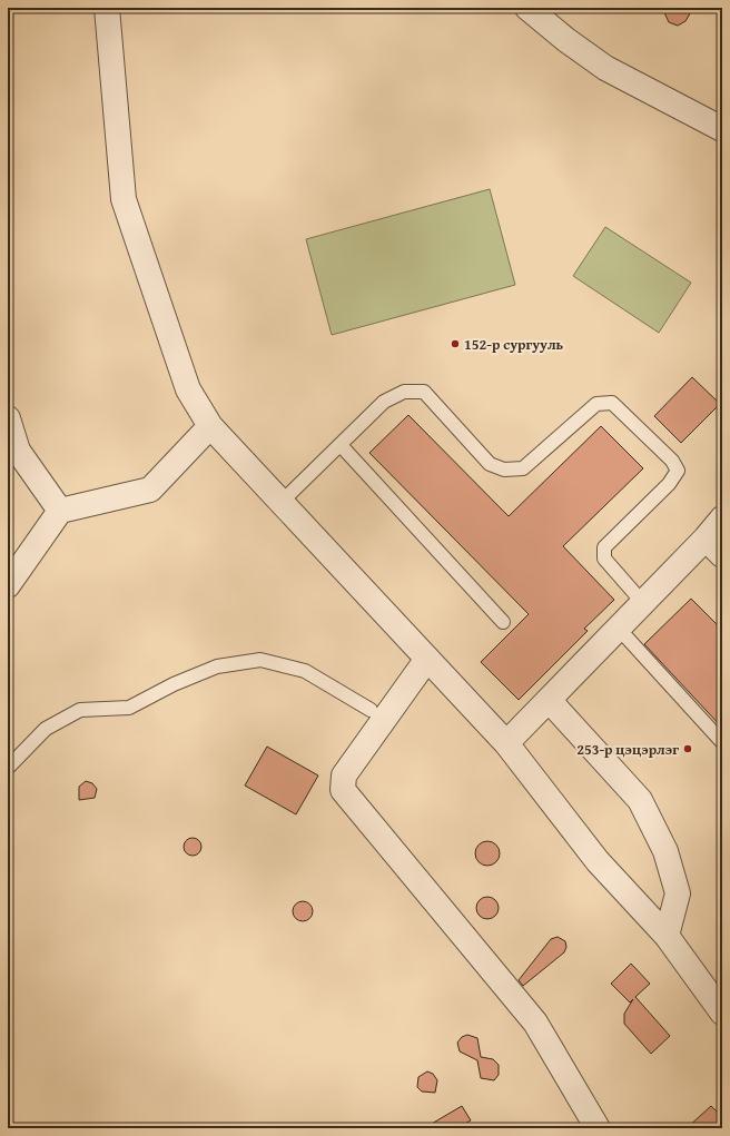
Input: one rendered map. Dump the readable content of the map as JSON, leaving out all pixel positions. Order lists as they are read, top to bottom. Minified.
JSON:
{"places":["152-р сургууль","253-р цэцэрлэг"]}
